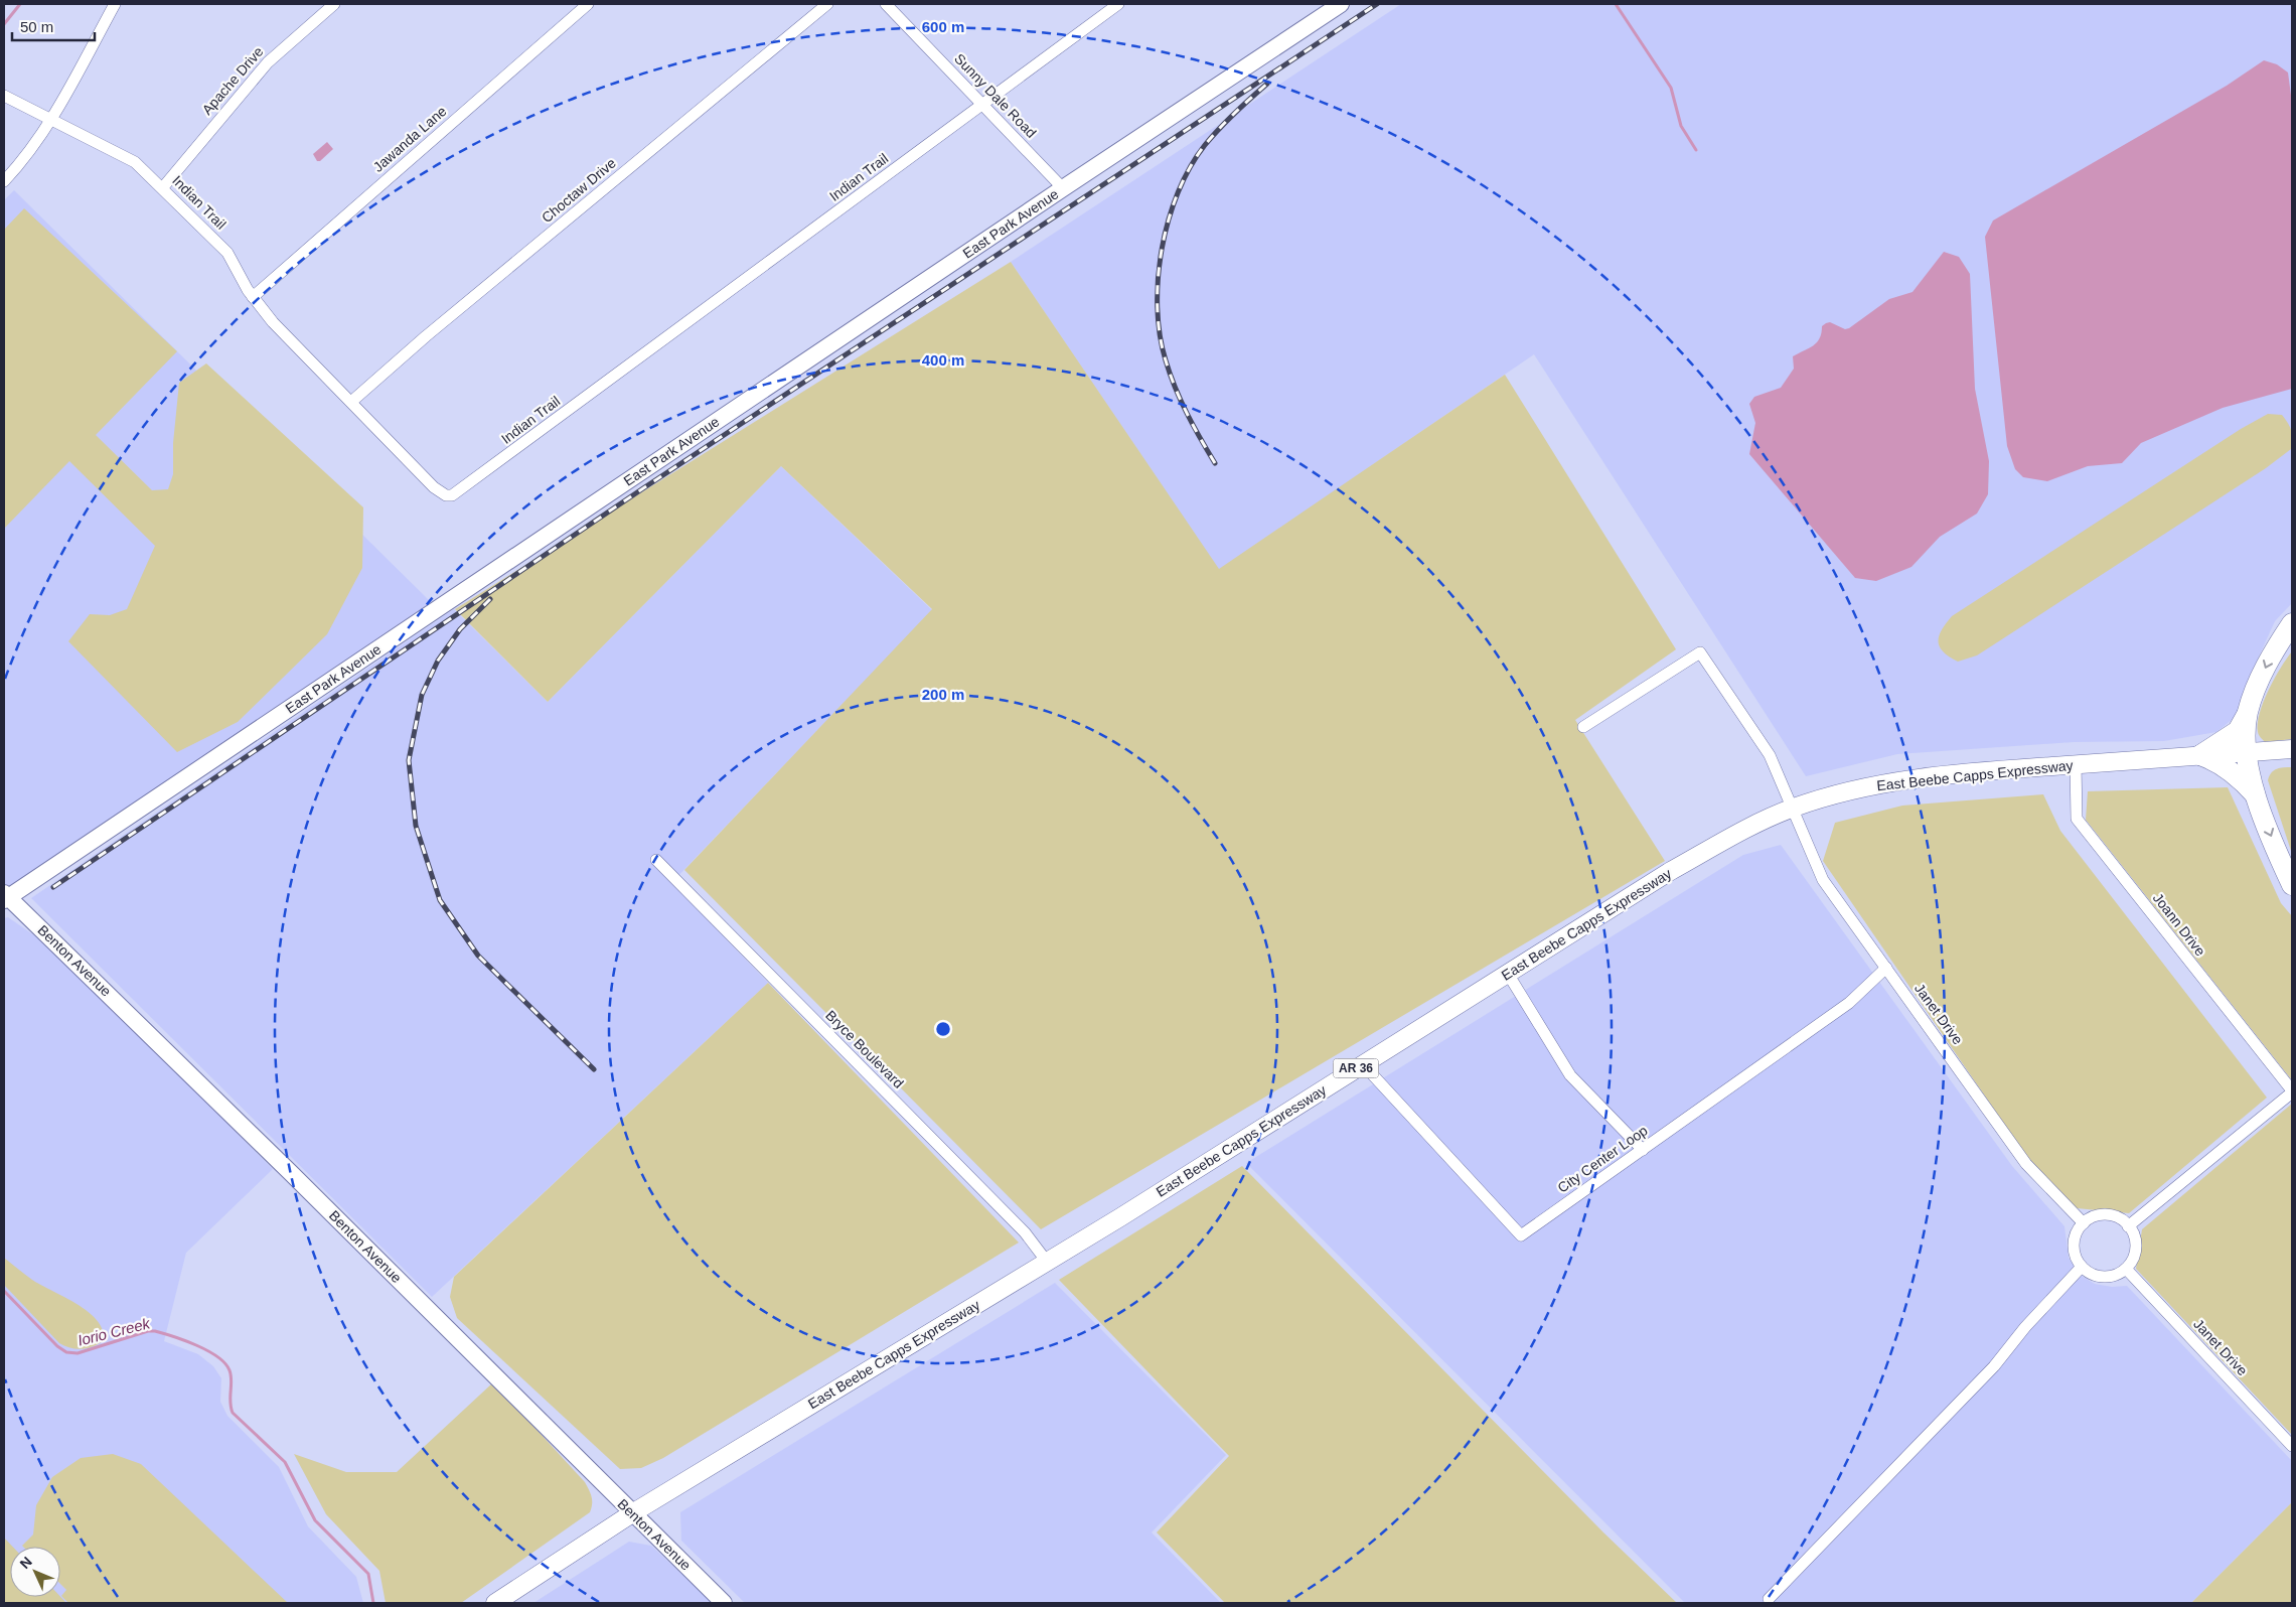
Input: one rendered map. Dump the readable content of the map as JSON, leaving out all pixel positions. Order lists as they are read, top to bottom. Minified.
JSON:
{"streets":{"main road":["East Beebe Capps Expressway","AR 36"],"street":["Apache Drive","Sunny Dale Road","Jawanda Lane","Indian Trail","Choctaw Drive","East Park Avenue","Joann Drive","Benton Avenue","Janet Drive","Bryce Boulevard","City Center Loop"]},"crossings":[["Apache Drive","Indian Trail"],["Sunny Dale Road","Indian Trail"],["Sunny Dale Road","East Park Avenue"],["Jawanda Lane","Indian Trail"],["Indian Trail","Choctaw Drive"],["East Park Avenue","Benton Avenue"],["East Beebe Capps Expressway","Joann Drive"],["East Beebe Capps Expressway","Benton Avenue"],["East Beebe Capps Expressway","Janet Drive"],["East Beebe Capps Expressway","Bryce Boulevard"],["East Beebe Capps Expressway","City Center Loop"],["Joann Drive","Janet Drive"],["Janet Drive","City Center Loop"]],"water":["Iorio Creek"],"scale_bar":"50 m","north":"top left","rings":["600 m","400 m","200 m"]}
